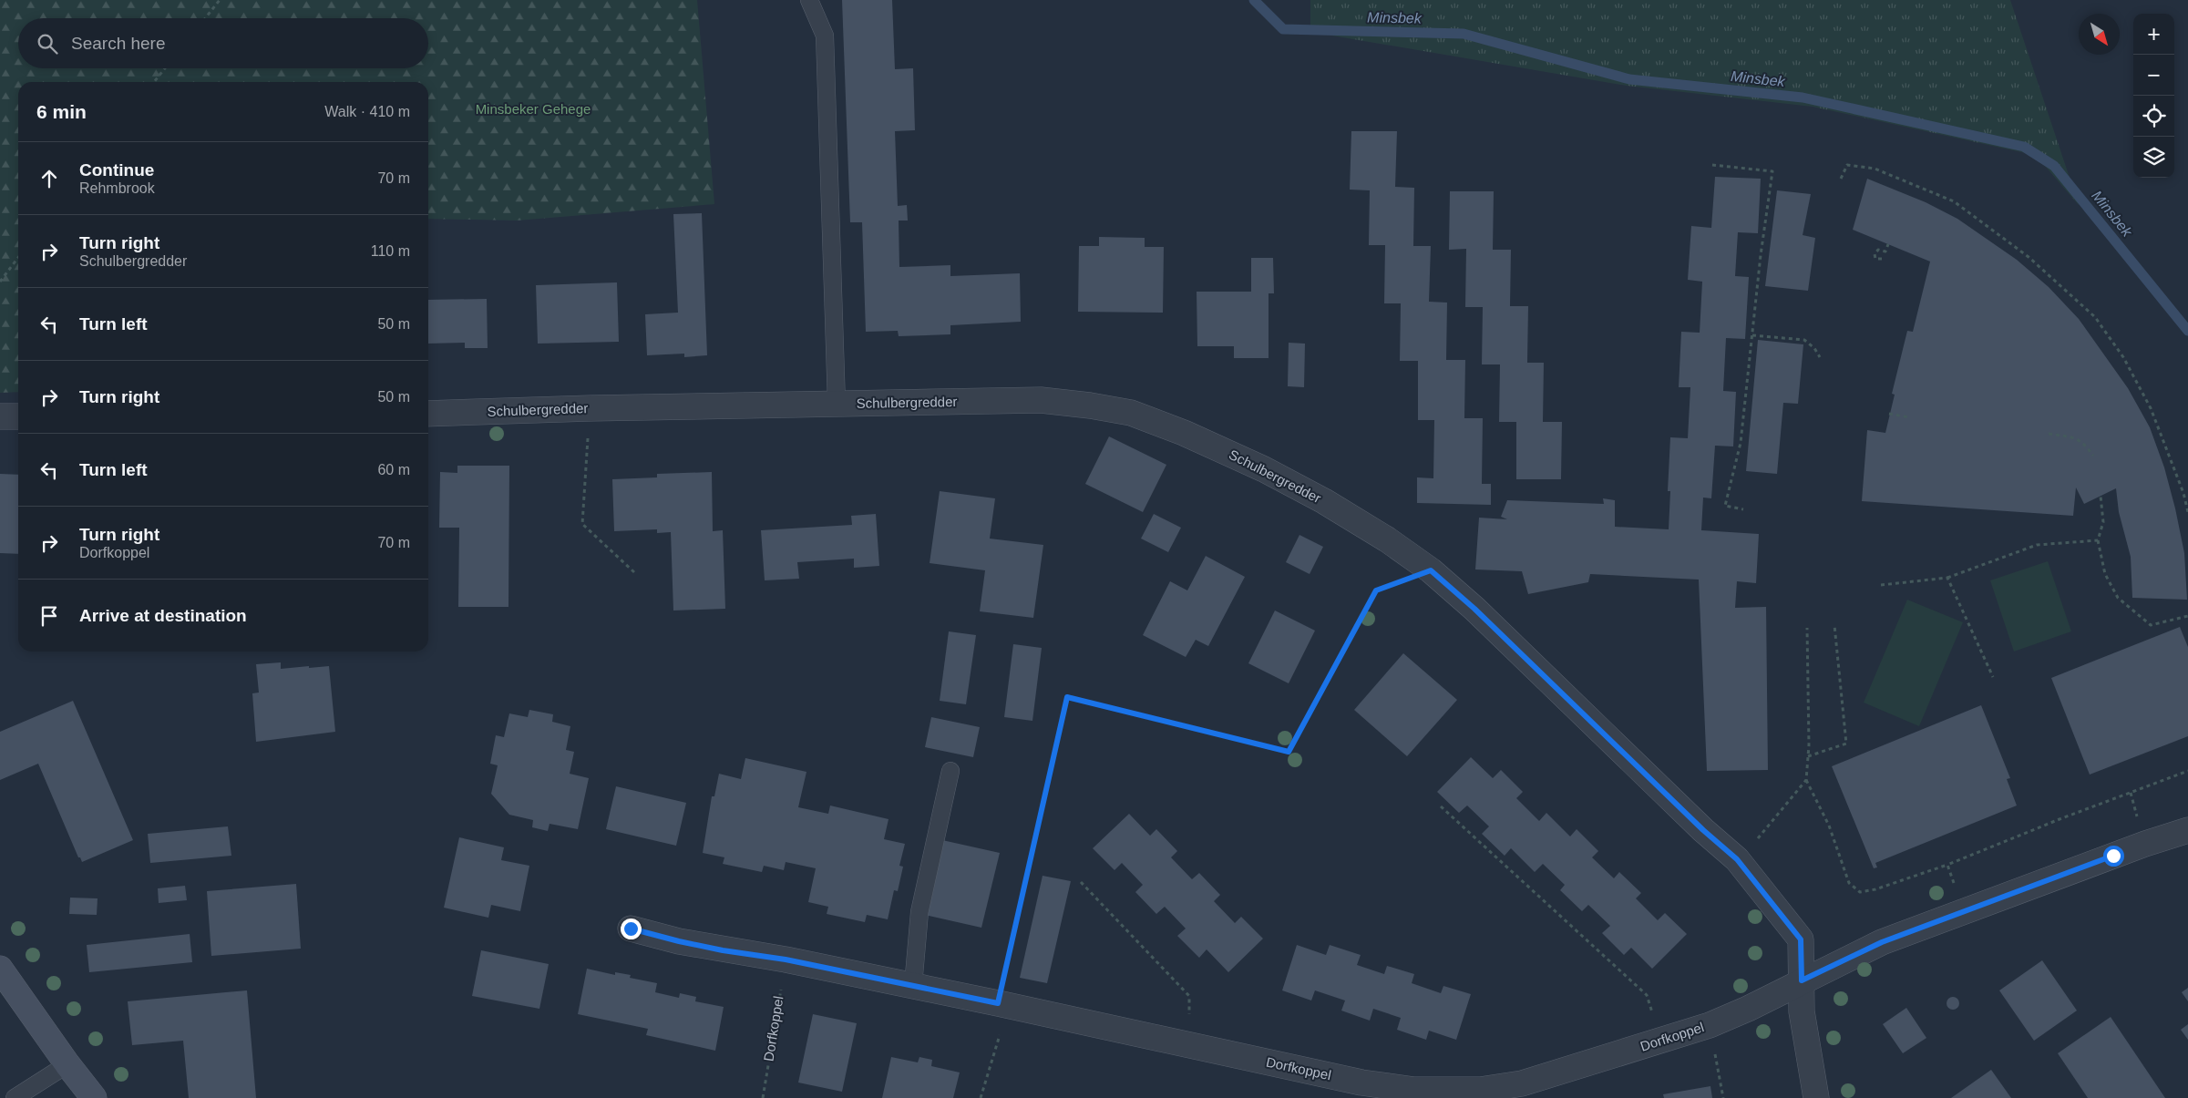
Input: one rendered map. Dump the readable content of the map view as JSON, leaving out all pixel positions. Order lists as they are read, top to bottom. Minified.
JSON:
{"streets":{"street":["Schulbergredder","Dorfkoppel"]},"crossings":[["Schulbergredder","Dorfkoppel"]],"water":["Minsbek"],"parks":["Minsbeker Gehege"],"north":"bottom right","page":{"map_buttons":["+","−"],"search":"Search here","heading":["6 min","Walk · 410 m"],"list":[["Continue","Rehmbrook","70 m"],["Turn right","Schulbergredder","110 m"],["Turn left","50 m"],["Turn right","50 m"],["Turn left","60 m"],["Turn right","Dorfkoppel","70 m"],"Arrive at destination"]}}
